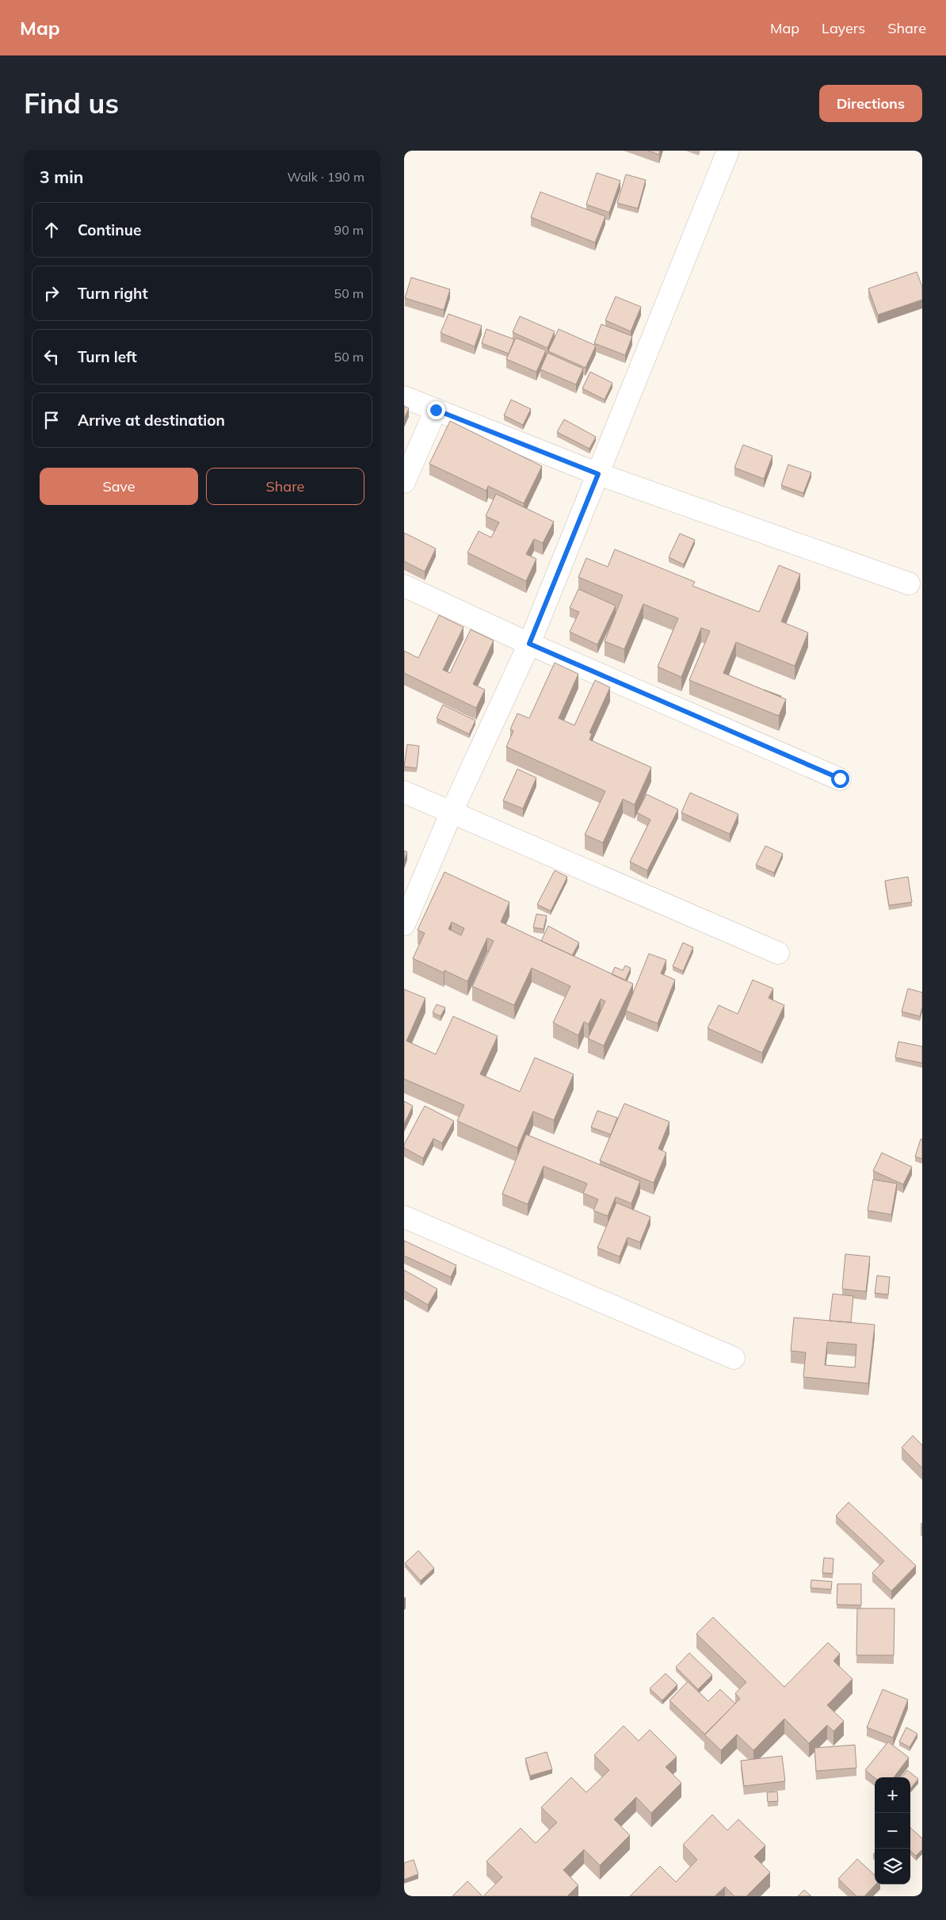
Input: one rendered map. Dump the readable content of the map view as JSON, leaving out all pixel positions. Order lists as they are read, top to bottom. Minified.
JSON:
{"page":{"header":"Map","nav":["Map","Layers","Share"],"buttons":["Directions",["Save","Share"]],"title":"Find us","heading":["3 min","Walk · 190 m"],"list":[["Continue","90 m"],["Turn right","50 m"],["Turn left","50 m"],"Arrive at destination"],"map_buttons":["+","−"]}}
